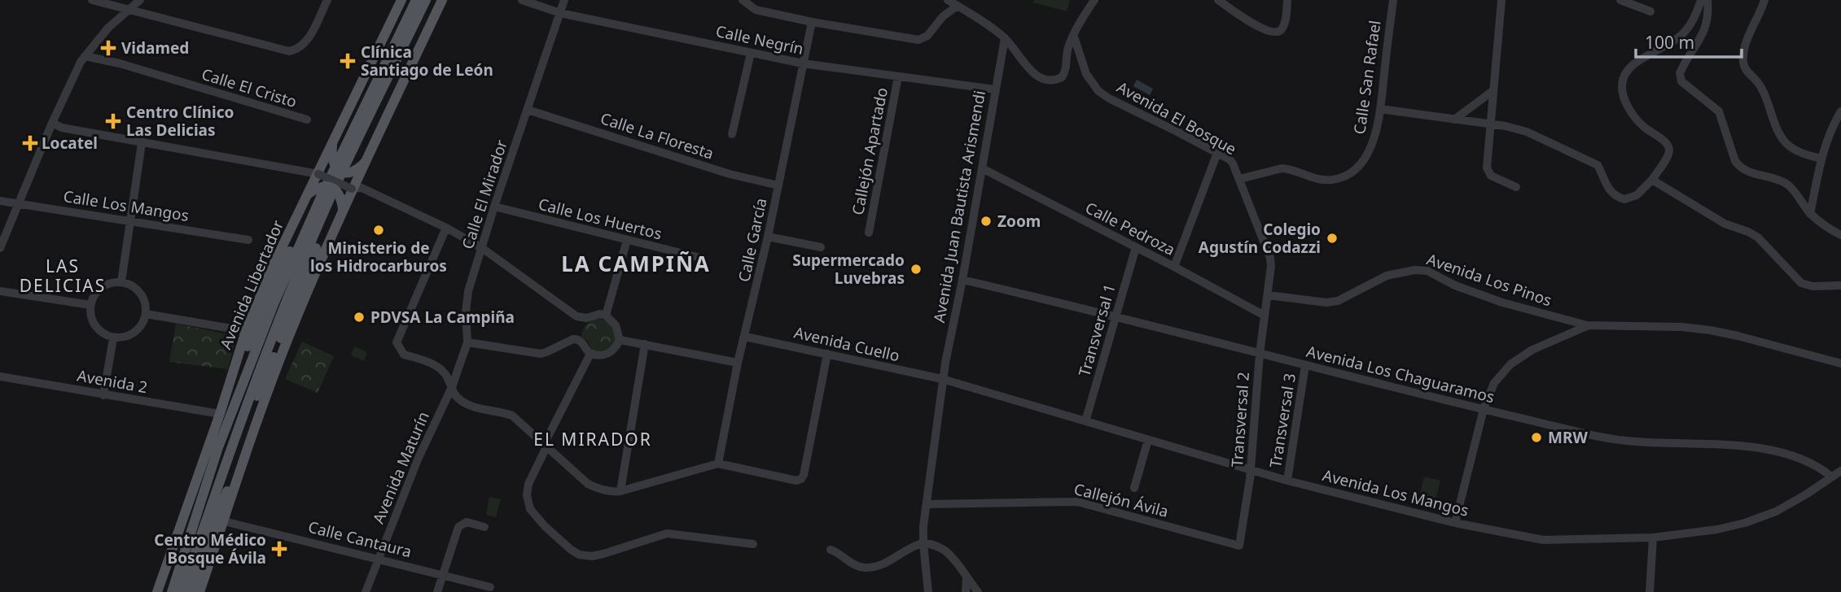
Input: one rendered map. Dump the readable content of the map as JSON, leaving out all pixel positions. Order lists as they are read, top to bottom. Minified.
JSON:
{"streets":{"main road":["Avenida Libertador"],"street":["Calle Negrín","Calle San Rafael","Calle El Cristo","Avenida El Bosque","Calle La Floresta","Callejón Apartado","Calle El Mirador","Calle Los Mangos","Avenida Juan Bautista Arismendi","Calle Los Huertos","Calle Pedroza","Calle García","Avenida Los Pinos","Transversal 1","Avenida Cuello","Avenida Los Chaguaramos","Avenida 2","Transversal 2","Transversal 3","Avenida Maturín","Avenida Los Mangos","Callejón Ávila","Calle Cantaura"]},"crossings":[["Calle Negrín","Callejón Apartado"],["Calle Negrín","Calle El Mirador"],["Calle Negrín","Avenida Juan Bautista Arismendi"],["Calle Negrín","Calle García"],["Calle San Rafael","Avenida El Bosque"],["Avenida El Bosque","Avenida Los Pinos"],["Avenida El Bosque","Transversal 2"],["Calle La Floresta","Calle El Mirador"],["Calle La Floresta","Calle García"],["Calle El Mirador","Calle Los Huertos"],["Calle El Mirador","Avenida Maturín"],["Avenida Juan Bautista Arismendi","Calle Pedroza"],["Avenida Juan Bautista Arismendi","Avenida Cuello"],["Avenida Juan Bautista Arismendi","Avenida Los Chaguaramos"],["Avenida Juan Bautista Arismendi","Avenida Los Mangos"],["Avenida Juan Bautista Arismendi","Callejón Ávila"],["Calle Pedroza","Transversal 1"],["Calle Pedroza","Transversal 2"],["Calle García","Avenida Cuello"],["Avenida Los Pinos","Transversal 2"],["Avenida Libertador","Avenida 2"],["Transversal 1","Avenida Los Chaguaramos"],["Transversal 1","Avenida Los Mangos"],["Avenida Cuello","Avenida Los Mangos"],["Avenida Los Chaguaramos","Transversal 2"],["Avenida Los Chaguaramos","Transversal 3"],["Avenida Los Chaguaramos","Avenida Los Mangos"],["Transversal 2","Avenida Los Mangos"],["Transversal 2","Callejón Ávila"],["Transversal 3","Avenida Los Mangos"],["Avenida Maturín","Calle Cantaura"]],"districts":["LA CAMPIÑA","LAS DELICIAS","EL MIRADOR"],"places":{"health":["Vidamed","Clínica Santiago de León","Centro Clínico Las Delicias","Locatel","Centro Médico Bosque Ávila"],"other":["Zoom","Ministerio de los Hidrocarburos","Colegio Agustín Codazzi","Supermercado Luvebras","PDVSA La Campiña","MRW"]},"scale_bar":"100 m"}
